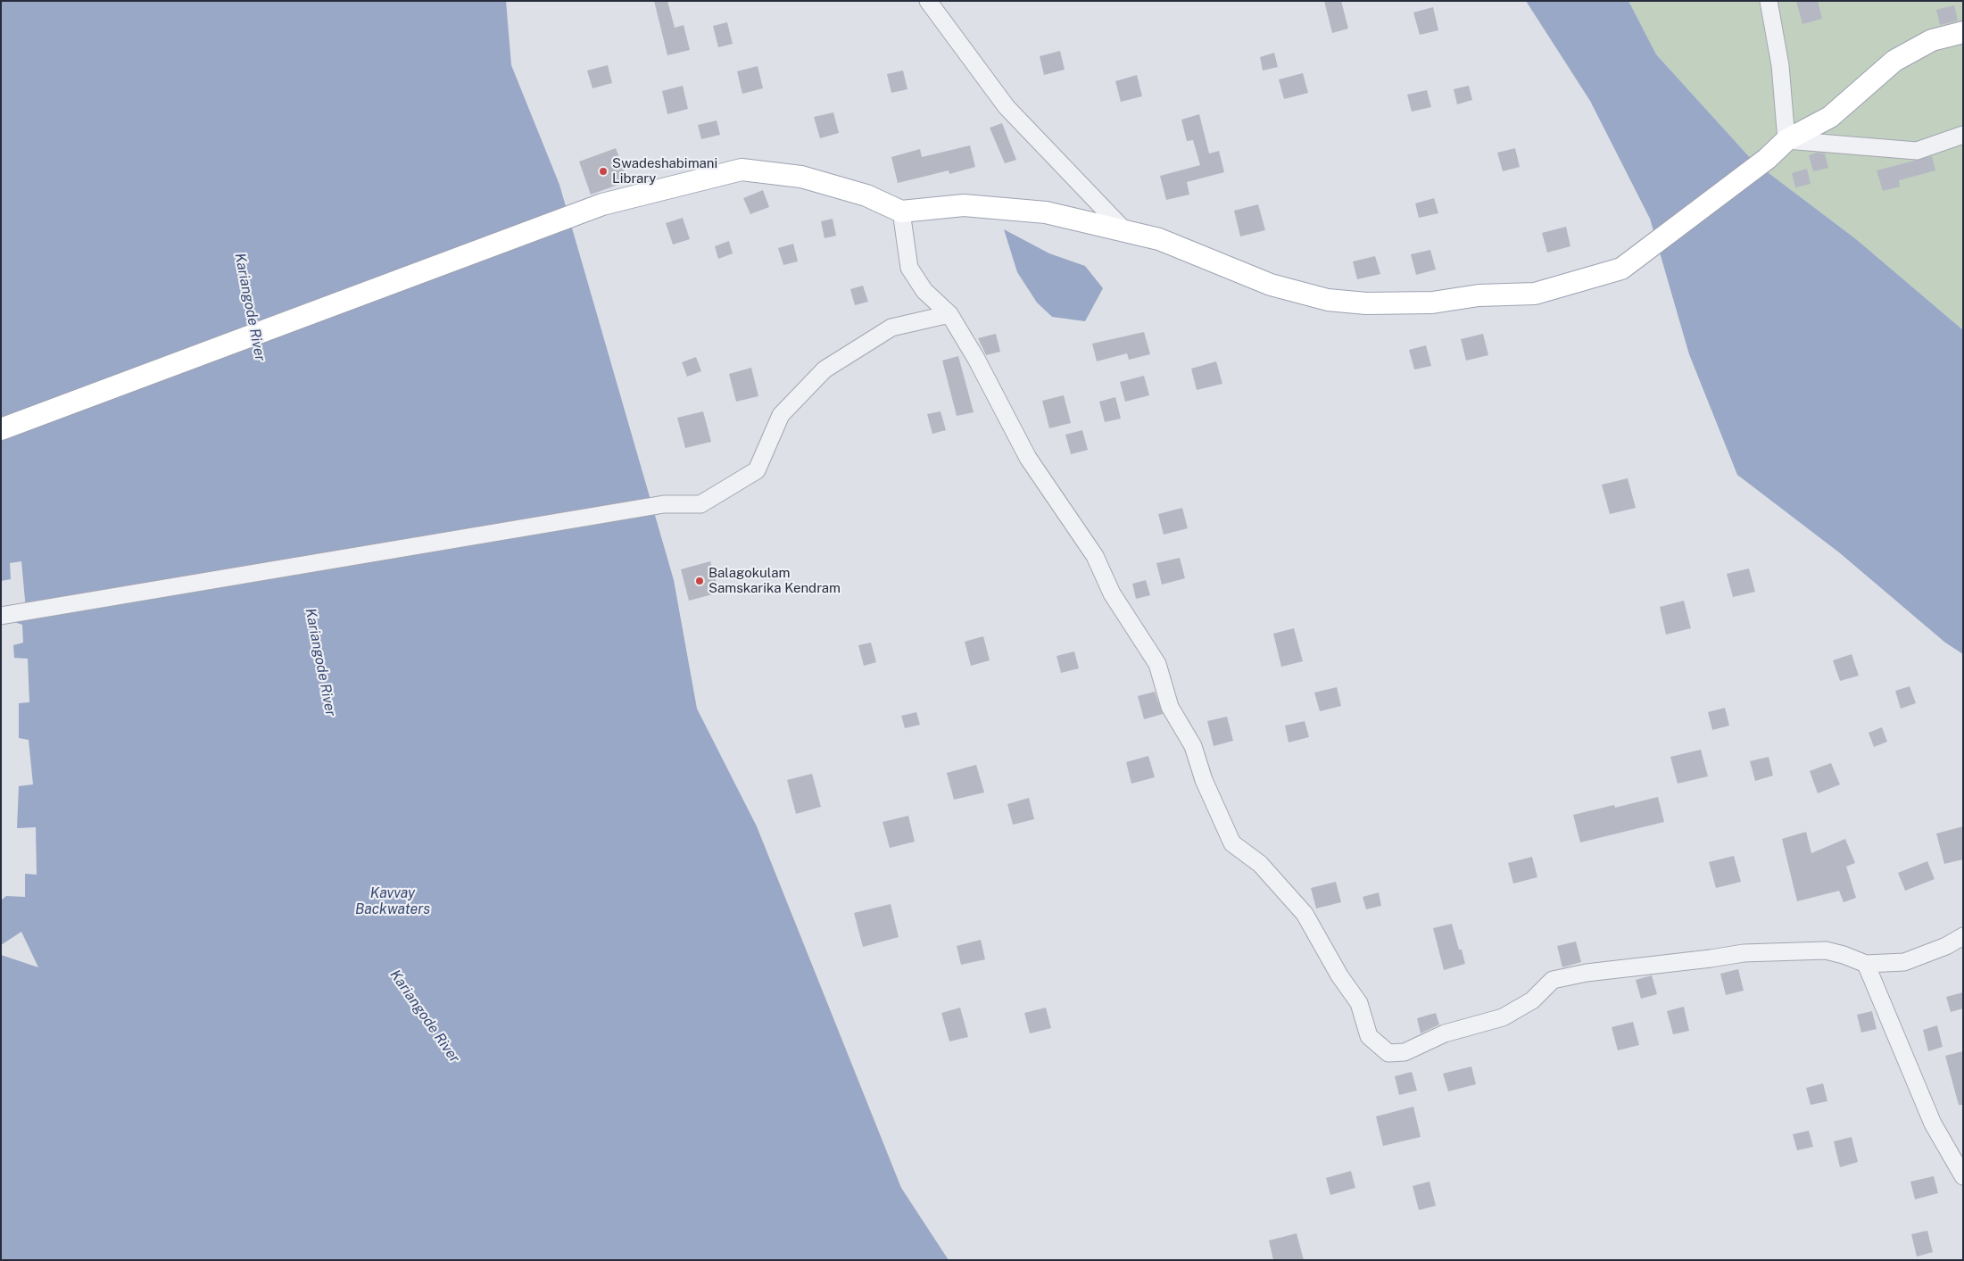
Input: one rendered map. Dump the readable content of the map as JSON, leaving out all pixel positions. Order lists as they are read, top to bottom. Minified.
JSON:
{"water":["Kariangode River","Kavvay Backwaters"],"places":["Swadeshabimani Library","Balagokulam Samskarika Kendram"]}
